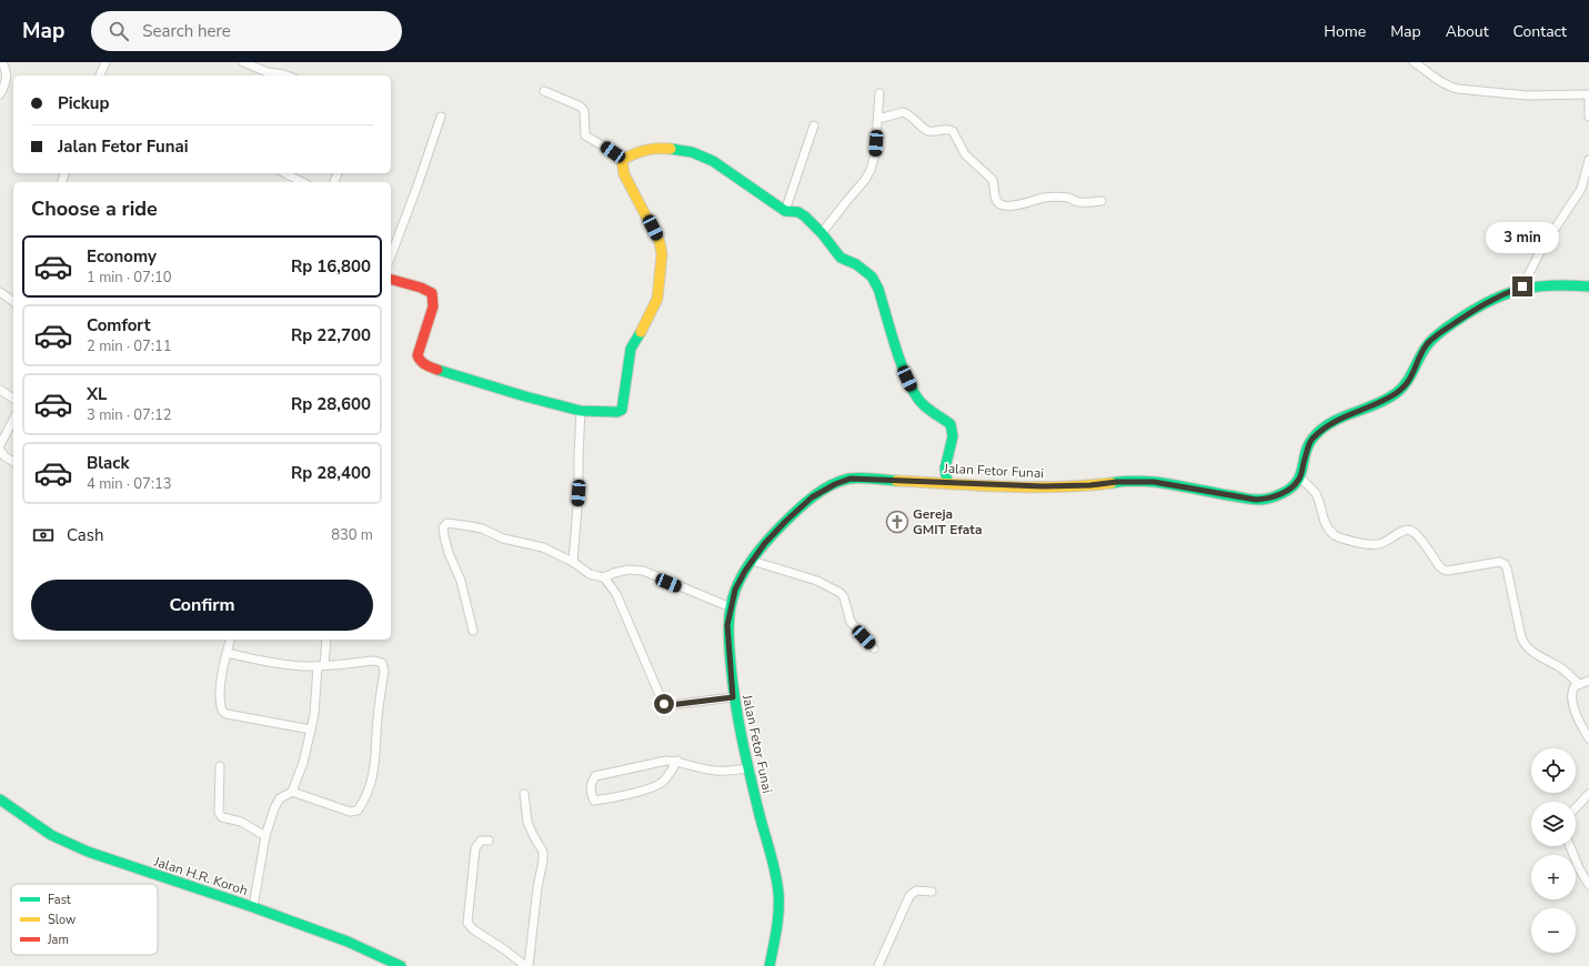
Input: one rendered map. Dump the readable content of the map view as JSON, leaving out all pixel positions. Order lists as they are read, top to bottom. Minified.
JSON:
{"streets":{"street":["Jalan Fetor Funai","Jalan H.R. Koroh"]},"places":{"church":["Gereja GMIT Efata"]},"legend":["Fast","Slow","Jam"],"page":{"header":"Map","search":"Search here","nav":["Home","Map","About","Contact"],"banner":["Pickup","Jalan Fetor Funai"],"heading":"Choose a ride","bubble":"3 min","list":[{"name":"Economy","note":"1 min · 07:10","value":"Rp 16,800"},{"name":"Comfort","note":"2 min · 07:11","value":"Rp 22,700"},{"name":"XL","note":"3 min · 07:12","value":"Rp 28,600"},{"name":"Black","note":"4 min · 07:13","value":"Rp 28,400"}],"pay":["Cash","830 m"],"buttons":"Confirm","map_buttons":["+","−"]}}
